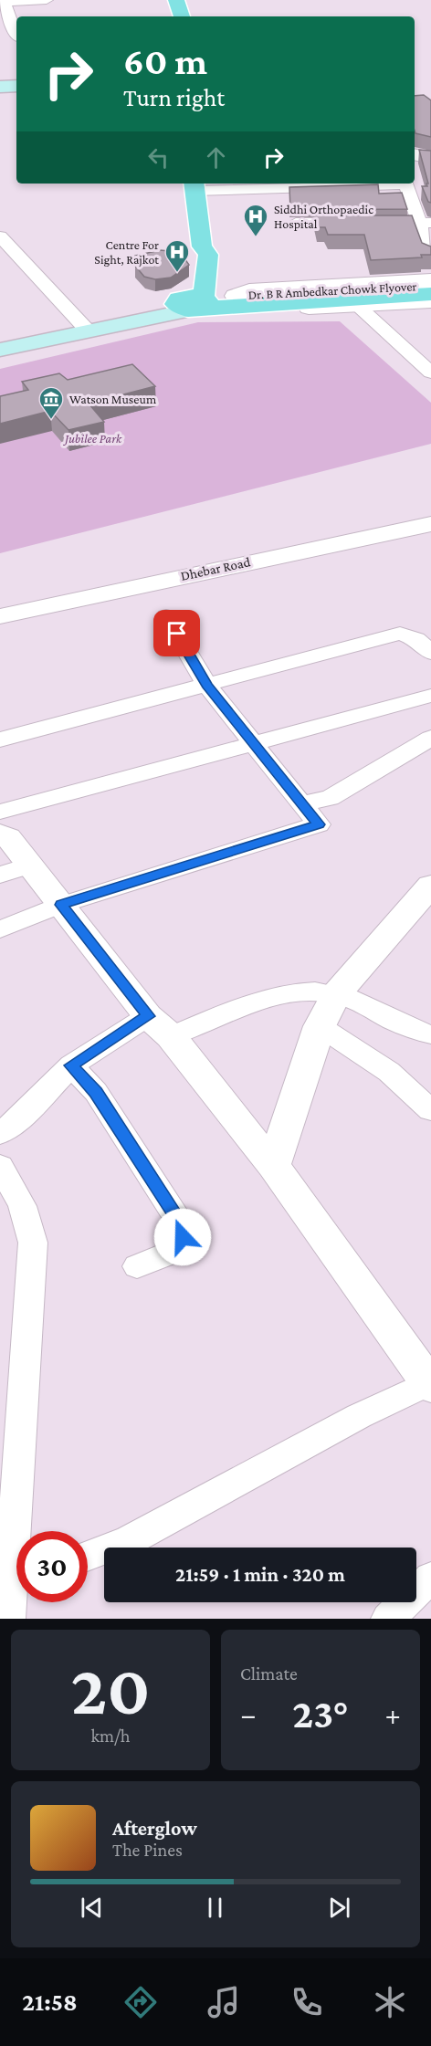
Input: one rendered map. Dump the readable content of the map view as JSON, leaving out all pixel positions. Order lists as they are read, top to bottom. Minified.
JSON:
{"streets":{"main road":["Dr. B R Ambedkar Chowk Flyover"],"street":["Dhebar Road"]},"parks":["Jubilee Park"],"places":{"hospital":["Siddhi Orthopaedic Hospital","Centre For Sight, Rajkot"],"museum":["Watson Museum"]},"page":{"turn":["60 m","Turn right"],"limit":"30","trip":"21:59 · 1 min · 320 m","tile":[["20","km/h"],"Climate"],"heat":["−","23°","+"],"song":["Afterglow","The Pines"],"tabs":"21:58"}}
